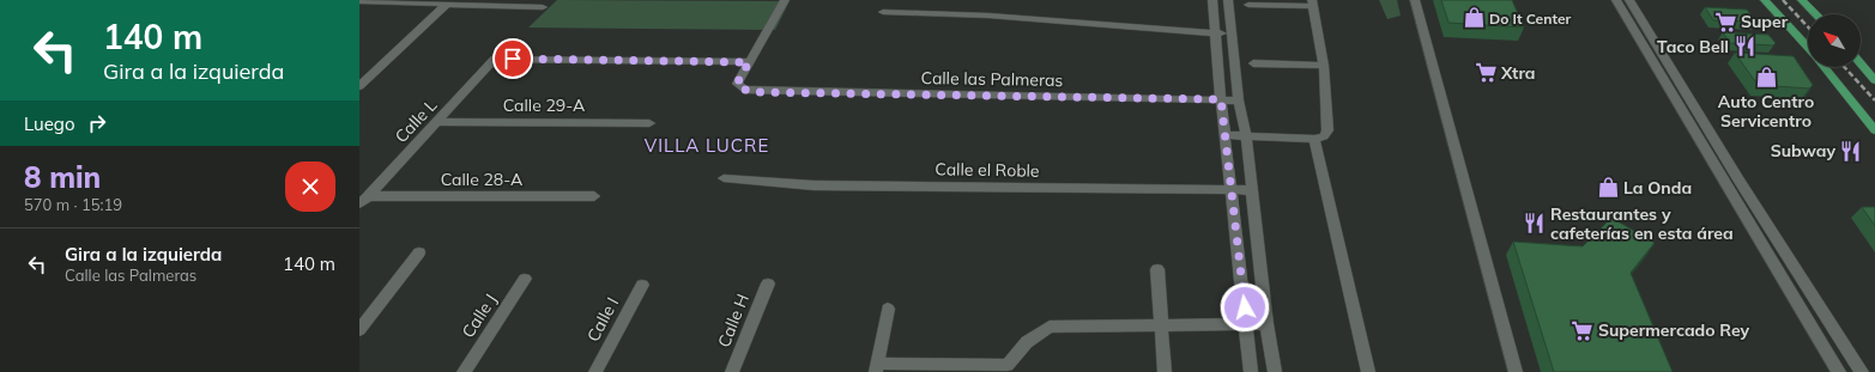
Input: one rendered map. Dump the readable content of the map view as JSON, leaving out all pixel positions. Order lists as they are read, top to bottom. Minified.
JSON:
{"streets":{"street":["Calle las Palmeras","Calle 29-A","Calle L","Calle el Roble","Calle 28-A","Calle J","Calle I","Calle H"]},"crossings":[["Calle las Palmeras","Calle L"],["Calle 29-A","Calle L"],["Calle L","Calle 28-A"]],"districts":["VILLA LUCRE"],"places":{"shop":["Do It Center","Auto Centro Servicentro","La Onda"],"supermarket":["Super","Xtra","Supermercado Rey"],"restaurant":["Taco Bell","Subway","Restaurantes y cafeterías en esta área"]},"north":"top left","page":{"turn":["140 m","Gira a la izquierda"],"then":"Luego","heading":["8 min","570 m · 15:19"],"list":[{"name":"Gira a la izquierda","note":"Calle las Palmeras","value":"140 m"}]}}
